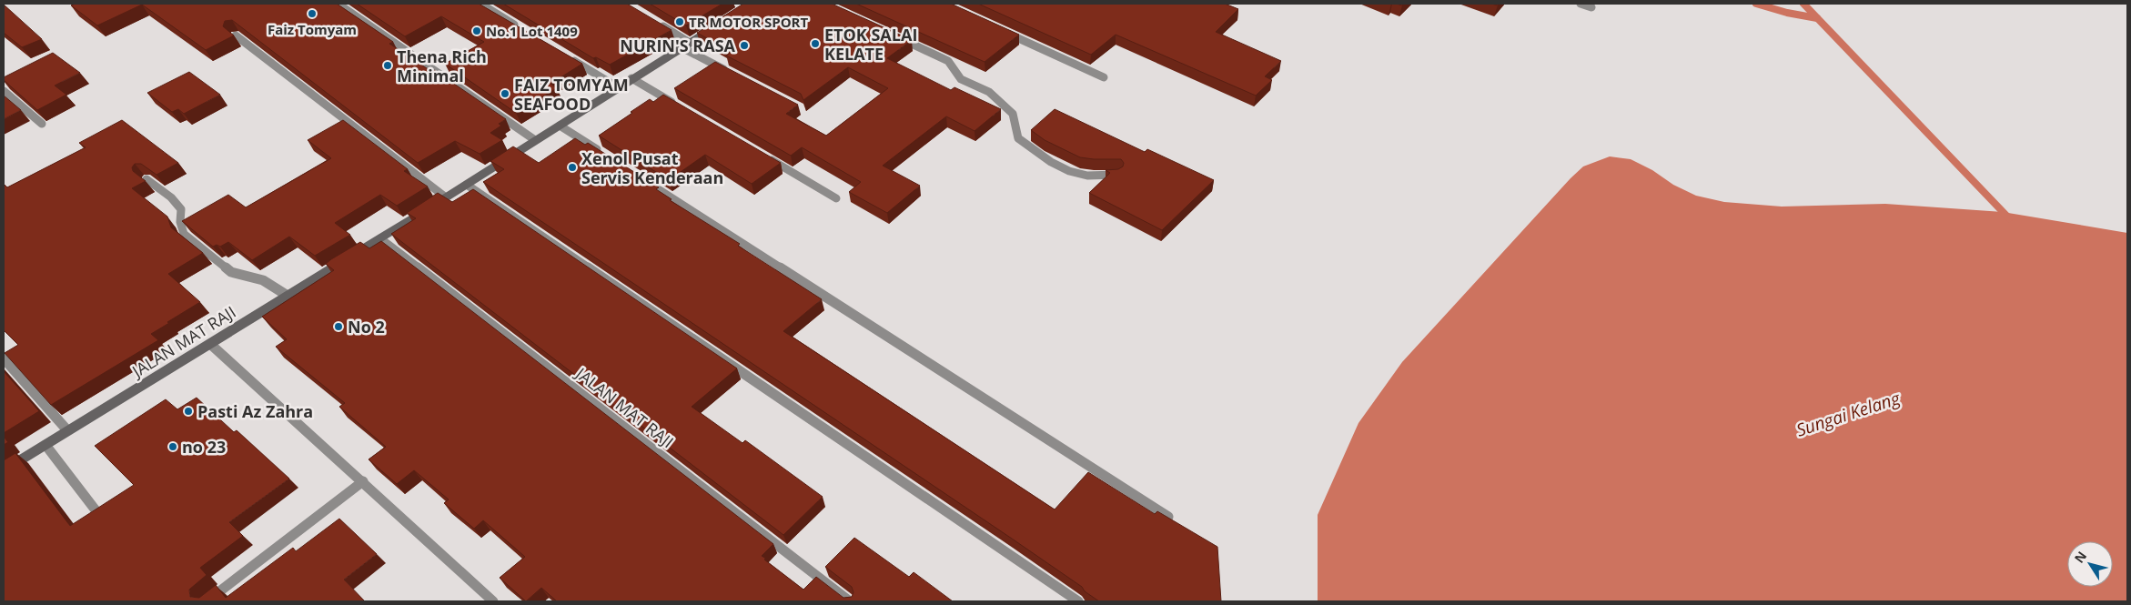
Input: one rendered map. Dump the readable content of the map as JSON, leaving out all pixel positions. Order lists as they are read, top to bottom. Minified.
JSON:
{"streets":{"street":["JALAN MAT RAJI"]},"water":["Sungai Kelang"],"places":["Faiz Tomyam","TR MOTOR SPORT","No.1 Lot 1409","ETOK SALAI KELATE","NURIN'S RASA","Thena Rich Minimal","FAIZ TOMYAM SEAFOOD","Xenol Pusat Servis Kenderaan","No 2","Pasti Az Zahra","no 23"],"north":"top left"}
